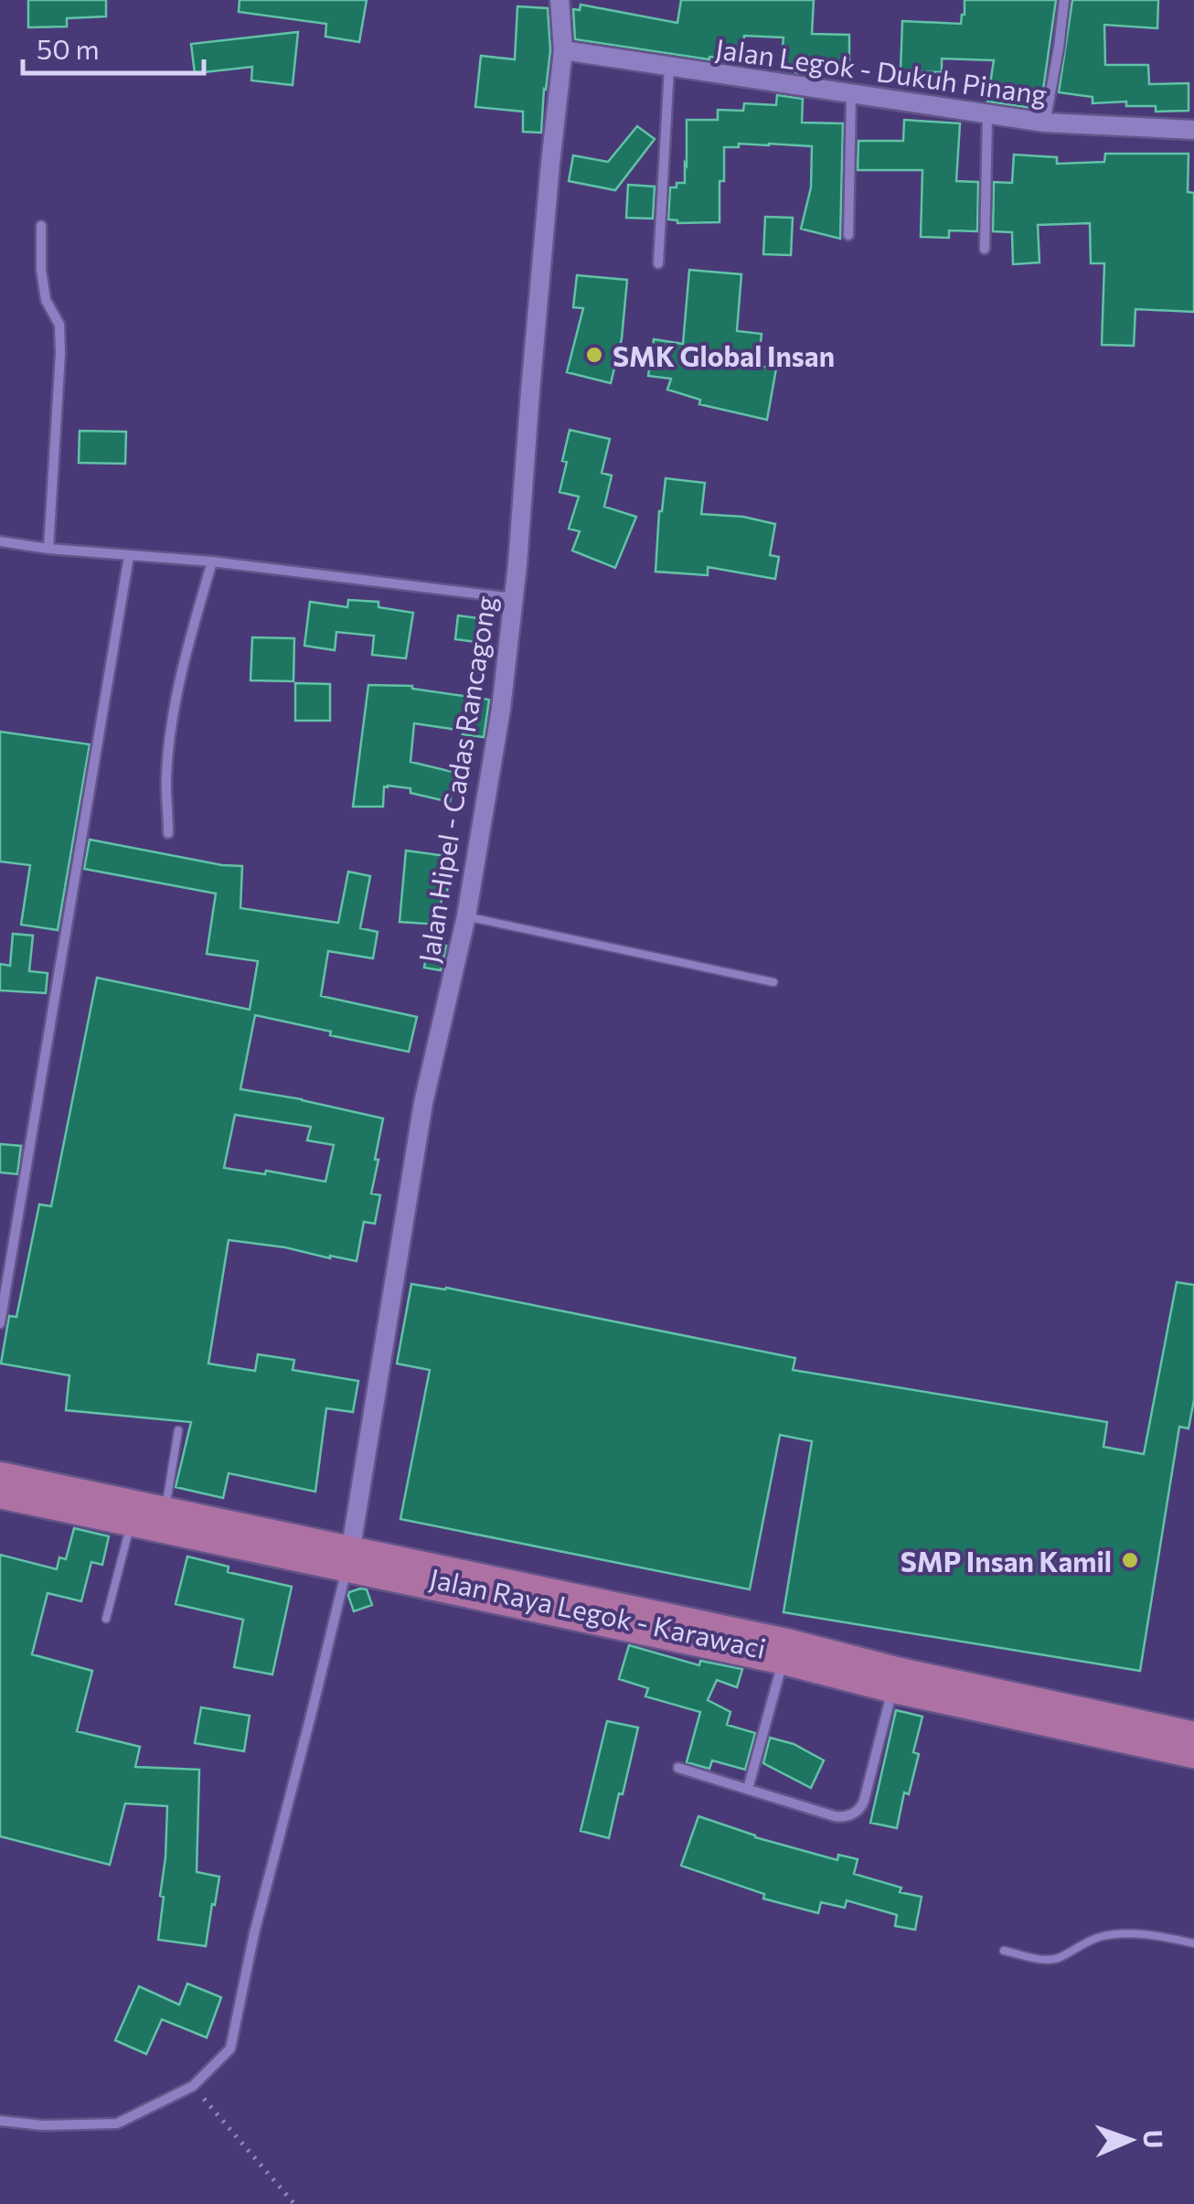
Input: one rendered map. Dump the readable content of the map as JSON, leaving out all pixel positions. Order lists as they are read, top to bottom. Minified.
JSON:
{"streets":{"main road":["Jalan Raya Legok - Karawaci"],"street":["Jalan Legok - Dukuh Pinang","Jalan Hipel - Cadas Rancagong"]},"crossings":[["Jalan Legok - Dukuh Pinang","Jalan Hipel - Cadas Rancagong"],["Jalan Hipel - Cadas Rancagong","Jalan Raya Legok - Karawaci"]],"places":["SMK Global Insan","SMP Insan Kamil"],"scale_bar":"50 m","north":"right"}
